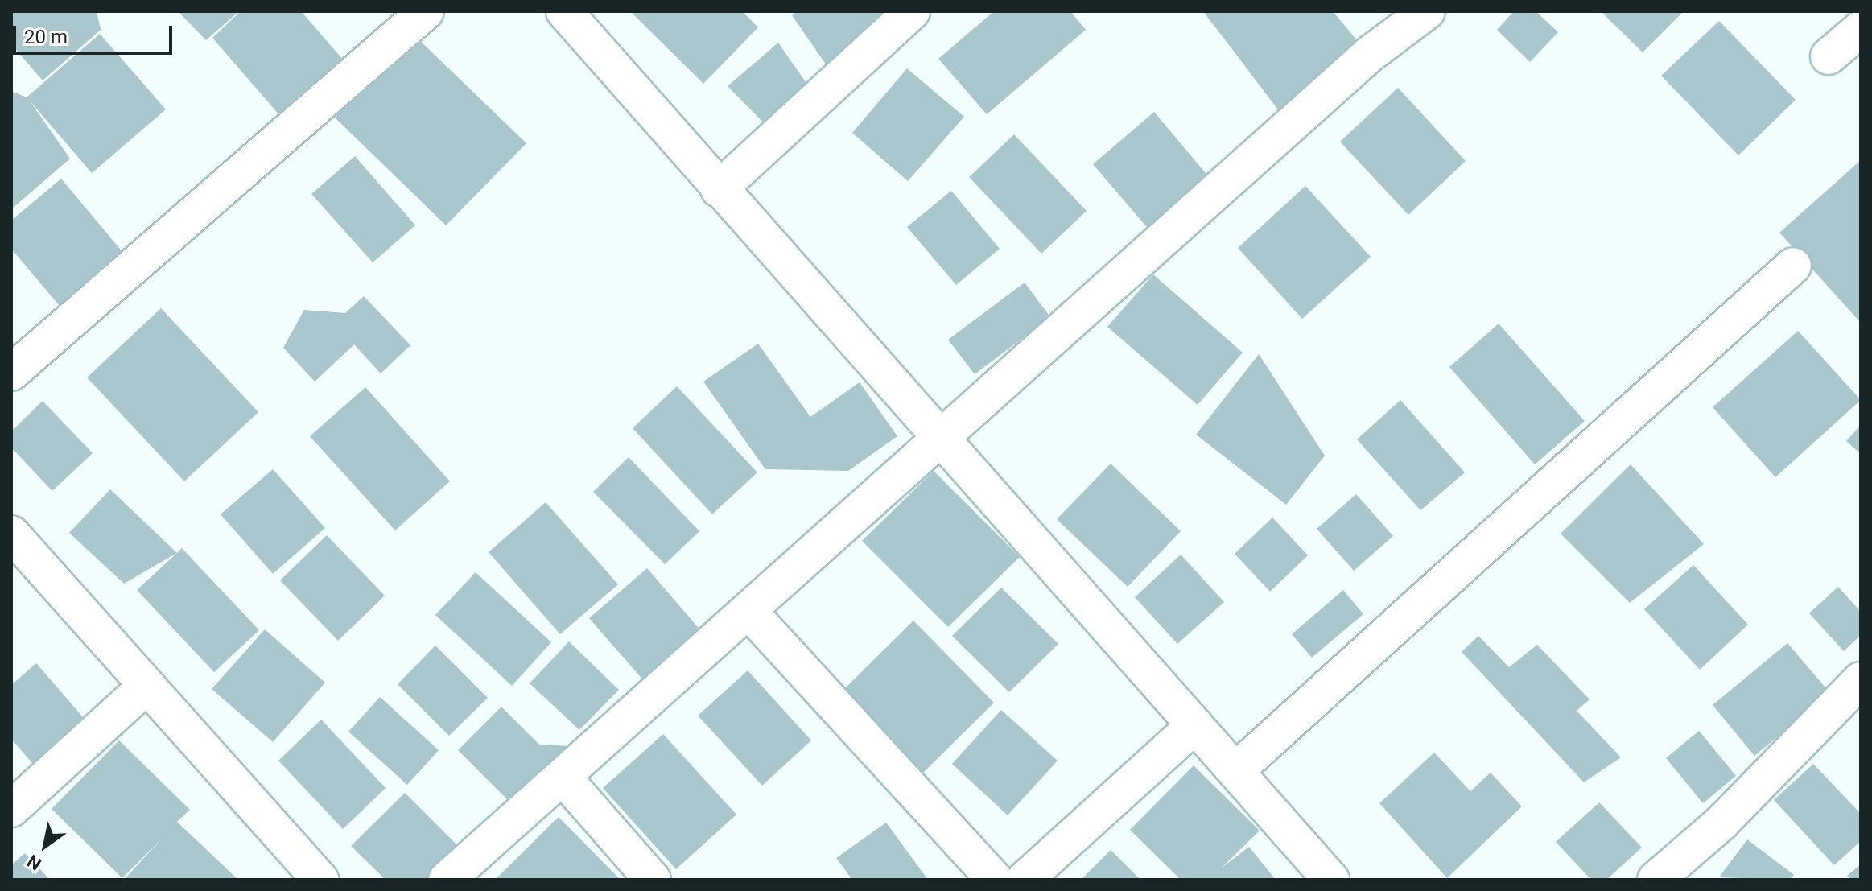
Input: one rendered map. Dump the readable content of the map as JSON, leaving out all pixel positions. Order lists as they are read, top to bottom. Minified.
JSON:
{"scale_bar":"20 m","north":"bottom left"}
